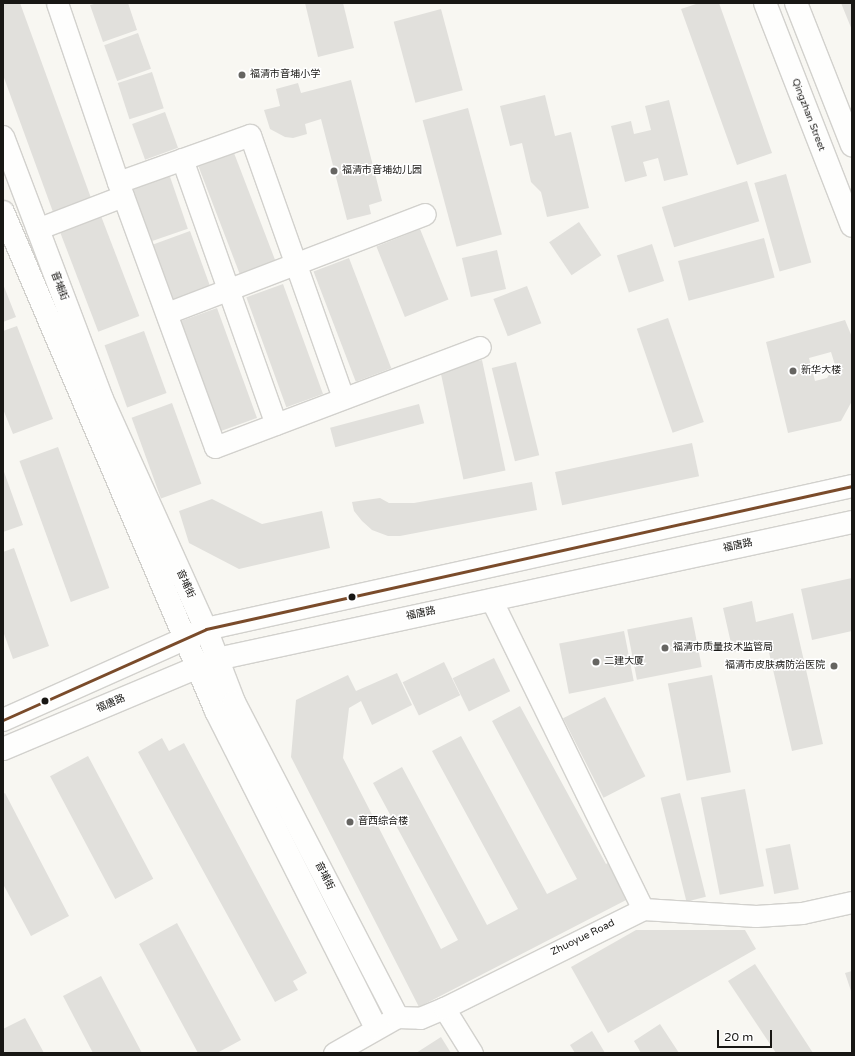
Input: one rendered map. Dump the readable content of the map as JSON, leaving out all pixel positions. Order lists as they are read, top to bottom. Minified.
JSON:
{"streets":{"street":["Qingzhan Street","音埔街","福唐路","Zhuoyue Road"]},"crossings":[["音埔街","福唐路"],["音埔街","Zhuoyue Road"]],"places":["福清市音埔小学","福清市音埔幼儿园","新华大楼","福清市质量技术监管局","二建大厦","福清市皮肤病防治医院","音西综合楼"],"scale_bar":"20 m"}
